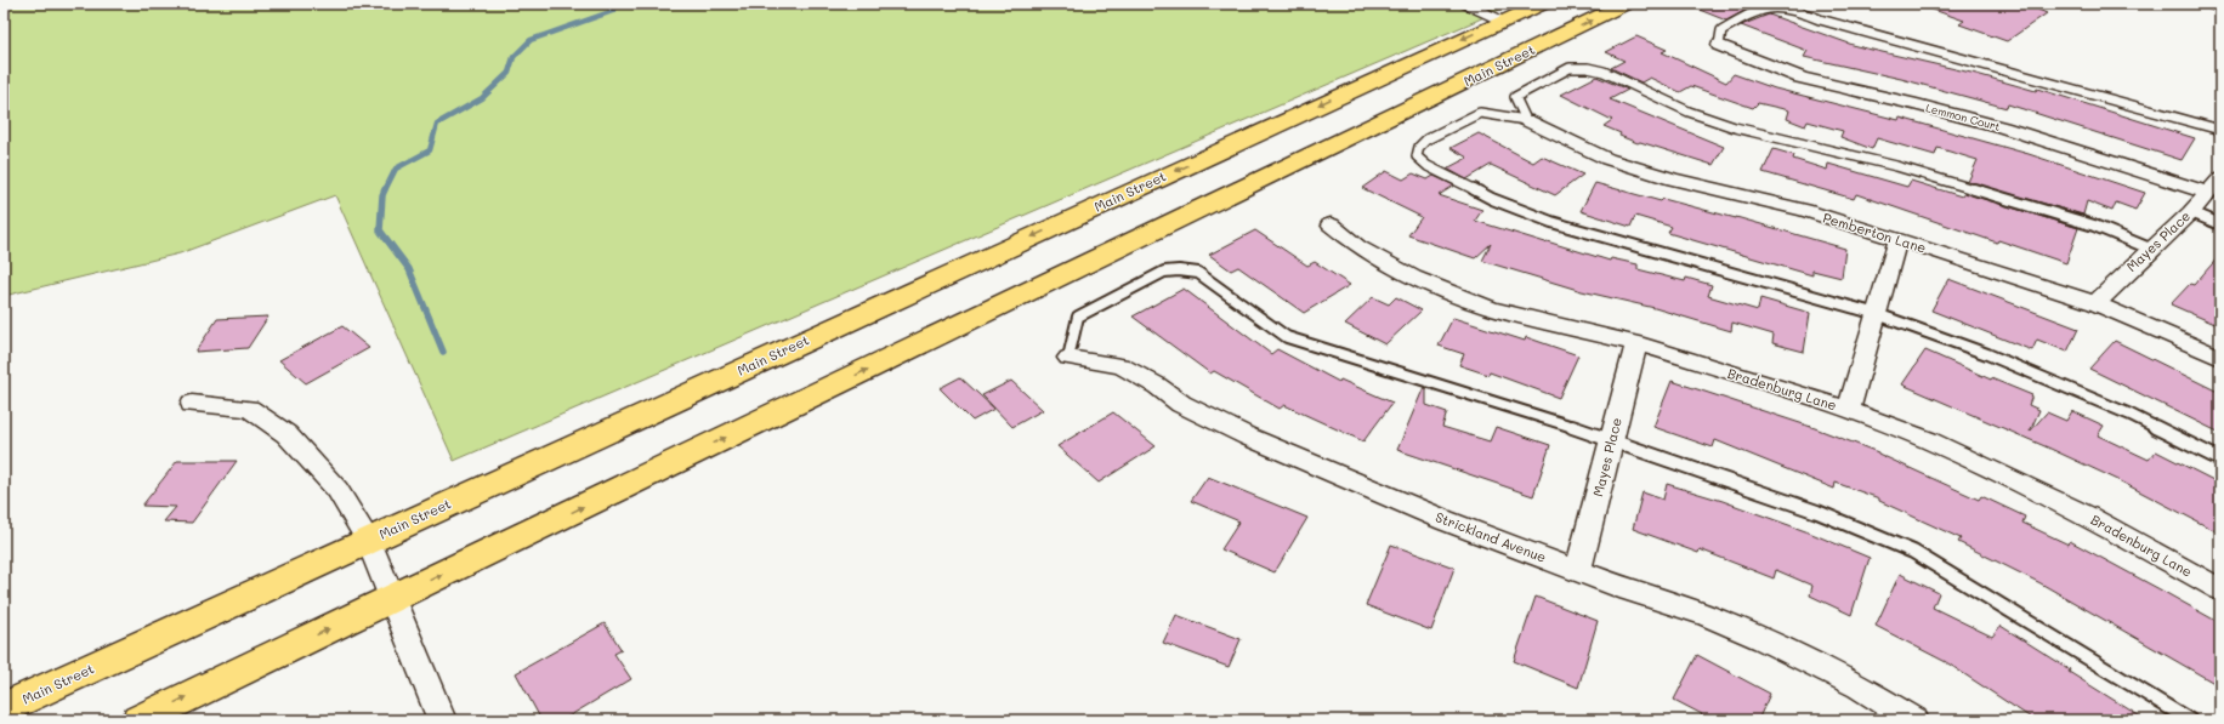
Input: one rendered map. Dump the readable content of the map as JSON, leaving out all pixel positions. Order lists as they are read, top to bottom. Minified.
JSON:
{"streets":{"main road":["Main Street"],"street":["Lemmon Court","Pemberton Lane","Mayes Place","Bradenburg Lane","Strickland Avenue"]},"crossings":[["Lemmon Court","Mayes Place"],["Pemberton Lane","Mayes Place"],["Mayes Place","Bradenburg Lane"],["Mayes Place","Strickland Avenue"]]}
